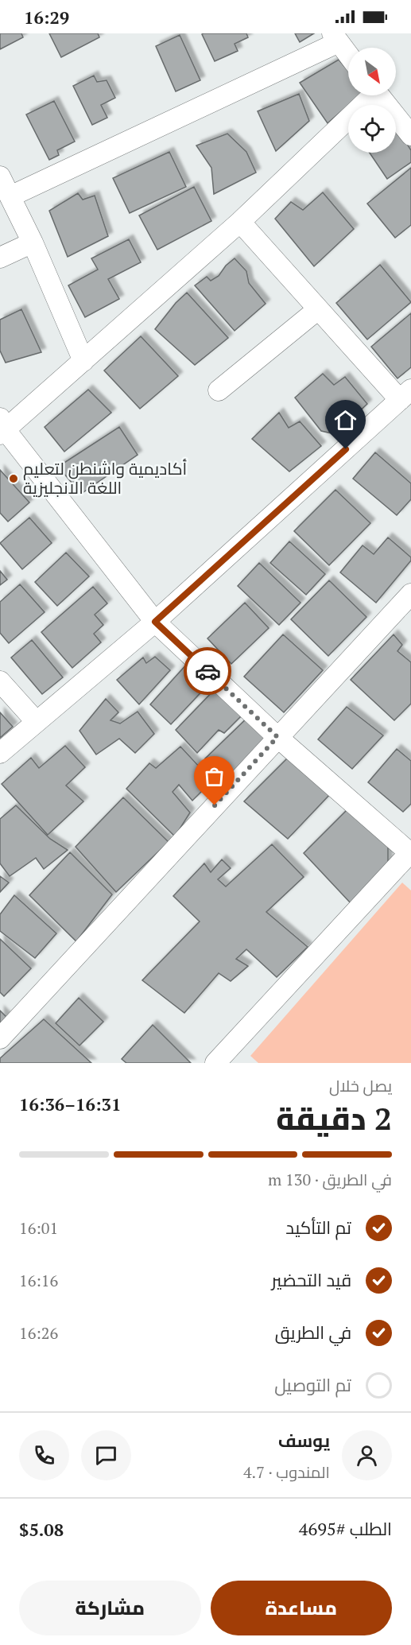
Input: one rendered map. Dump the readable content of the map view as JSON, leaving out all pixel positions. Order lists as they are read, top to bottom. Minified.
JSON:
{"places":["أكاديمية واشنطن لتعليم اللغة الانجليزية"],"north":"bottom right","page":{"status":"16:29","heading":["2 دقيقة","يصل خلال","16:31–16:36"],"panel":["يوسف","المندوب · 4.7","الطلب #4695","$5.08"],"bar":"في الطريق · 130 m","list":[["تم التأكيد","16:01"],["قيد التحضير","16:16"],["في الطريق","16:26"],"تم التوصيل"],"buttons":["مساعدة","مشاركة"]}}
